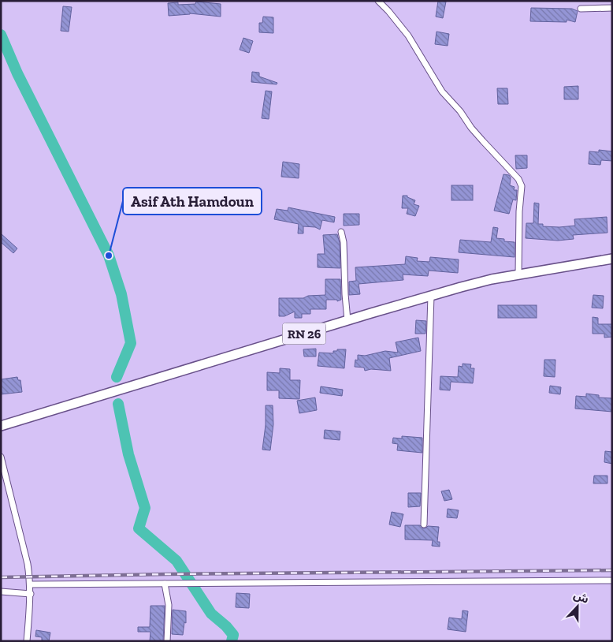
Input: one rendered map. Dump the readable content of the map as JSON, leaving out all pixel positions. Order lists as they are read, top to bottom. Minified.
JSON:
{"streets":{"main road":["RN 26"]},"places":["Asif Ath Hamdoun"],"north":"top"}
